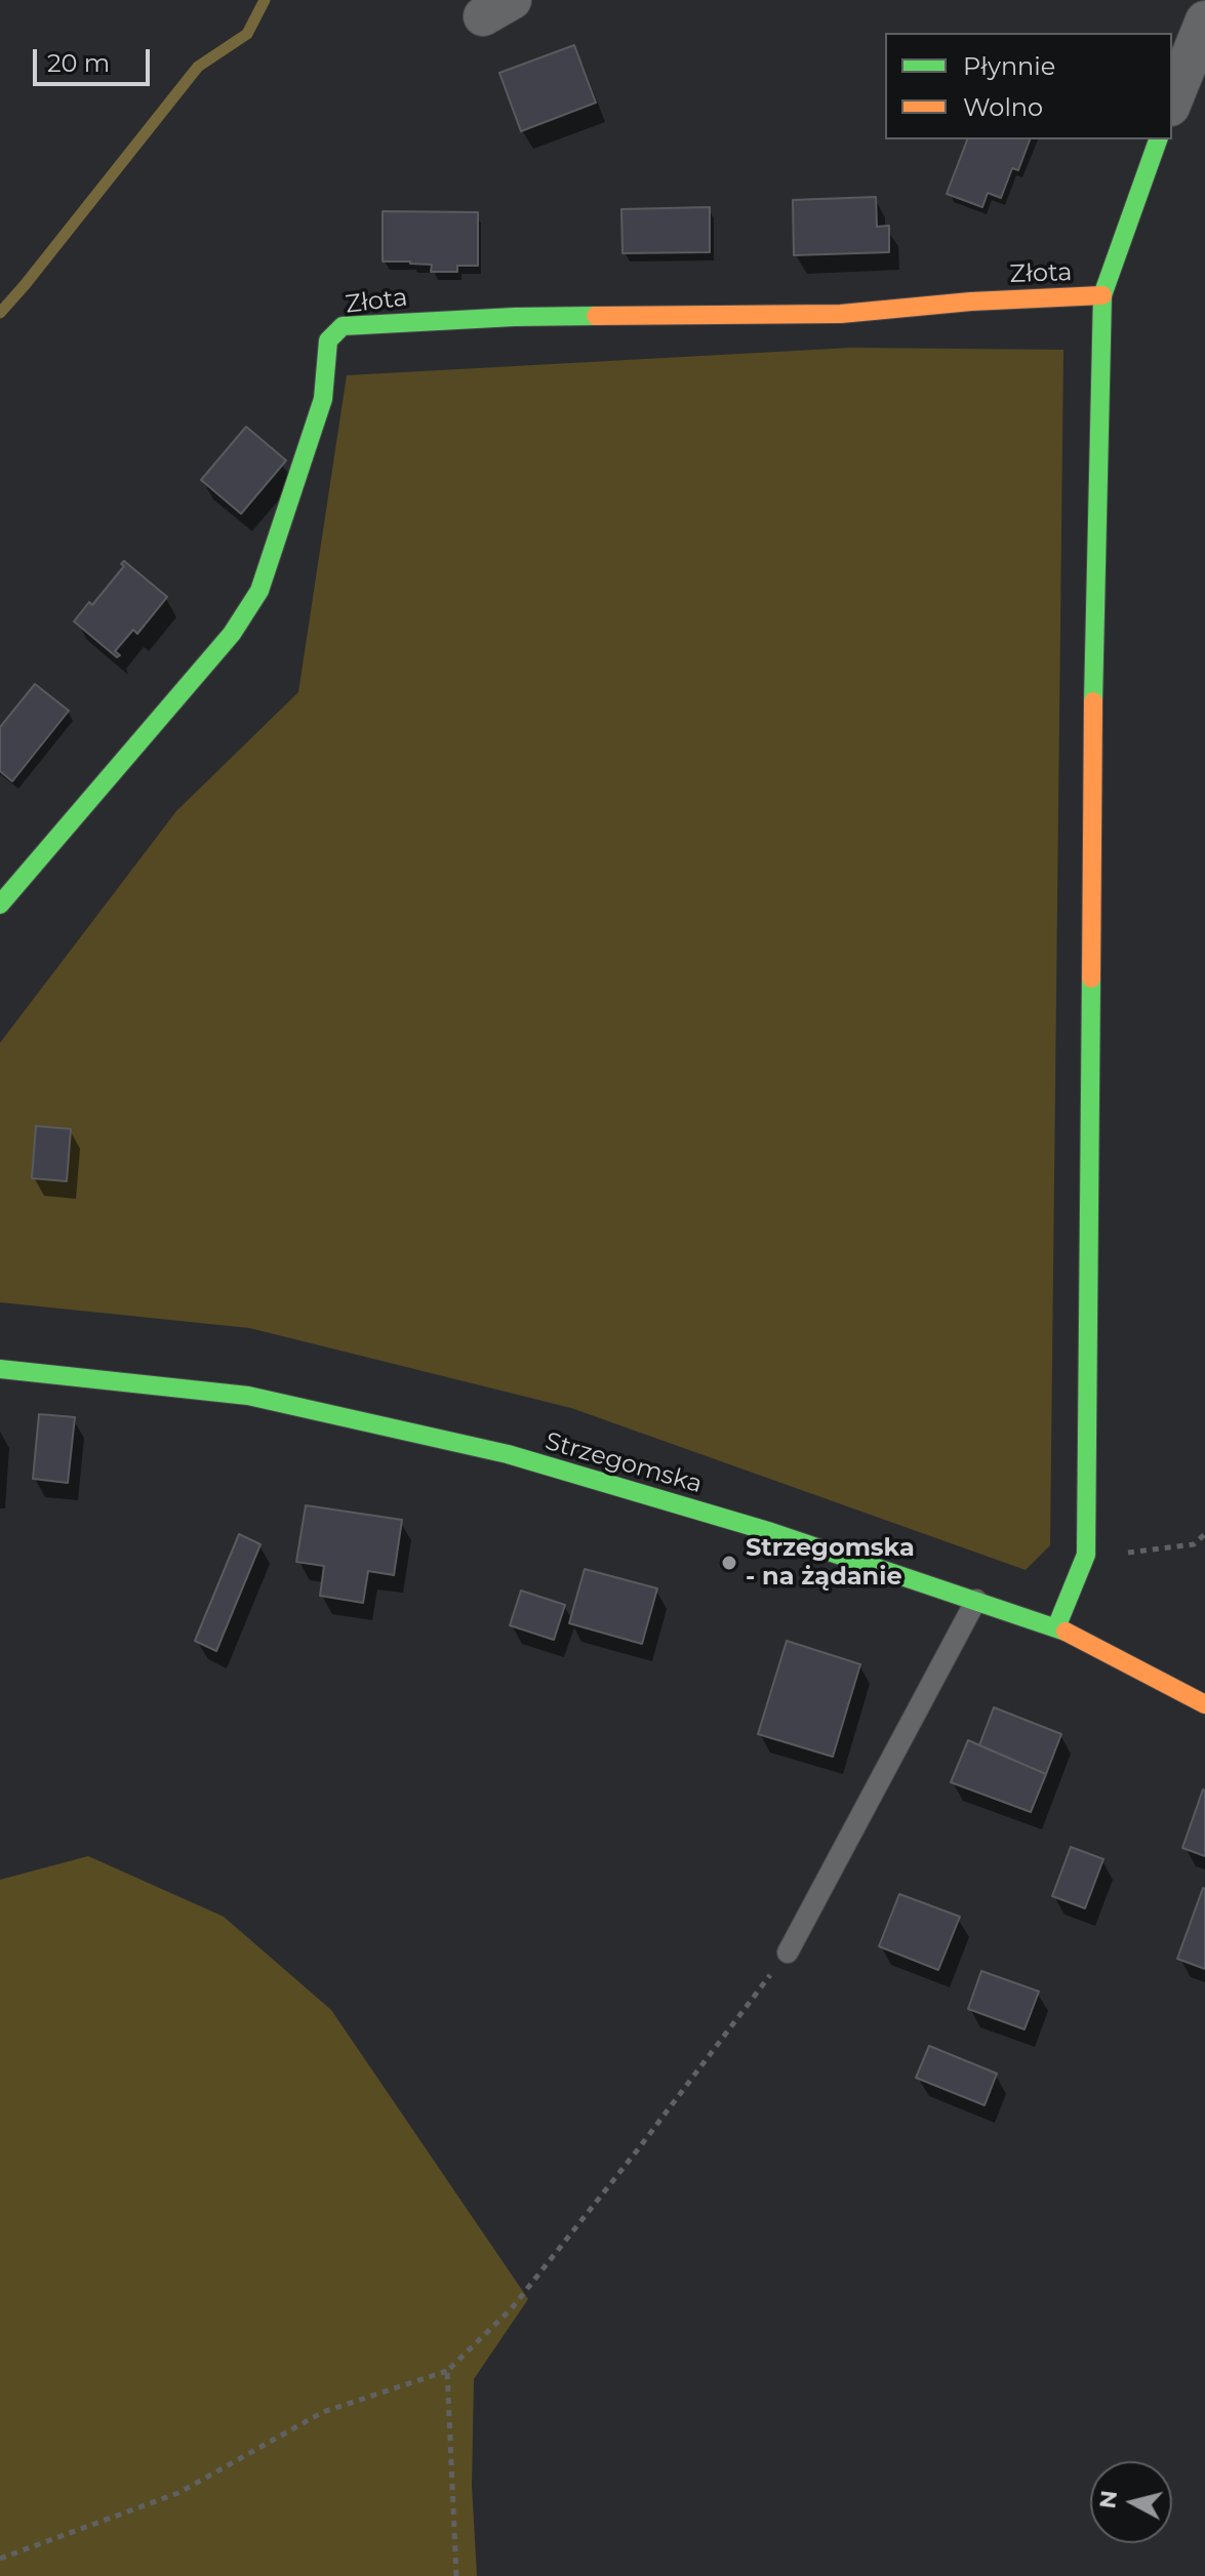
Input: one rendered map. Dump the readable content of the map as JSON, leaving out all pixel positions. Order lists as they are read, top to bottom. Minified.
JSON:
{"streets":{"street":["Złota","Strzegomska"]},"places":["Strzegomska - na żądanie"],"legend":["Płynnie","Wolno"],"scale_bar":"20 m","north":"left"}
